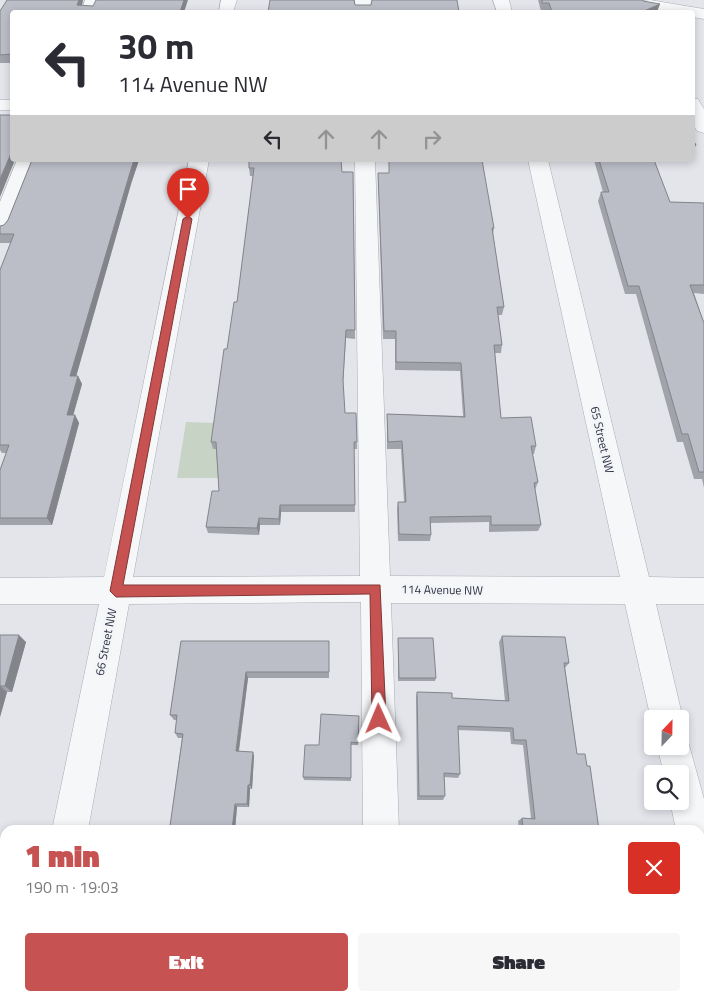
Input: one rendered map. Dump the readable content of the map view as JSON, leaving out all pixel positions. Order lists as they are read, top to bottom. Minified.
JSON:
{"streets":{"street":["65 Street NW","114 Avenue NW","66 Street NW"]},"crossings":[["65 Street NW","114 Avenue NW"],["114 Avenue NW","66 Street NW"]],"north":"top","page":{"turn":["30 m","114 Avenue NW"],"heading":["1 min","190 m · 19:03"],"buttons":["Exit","Share"]}}
